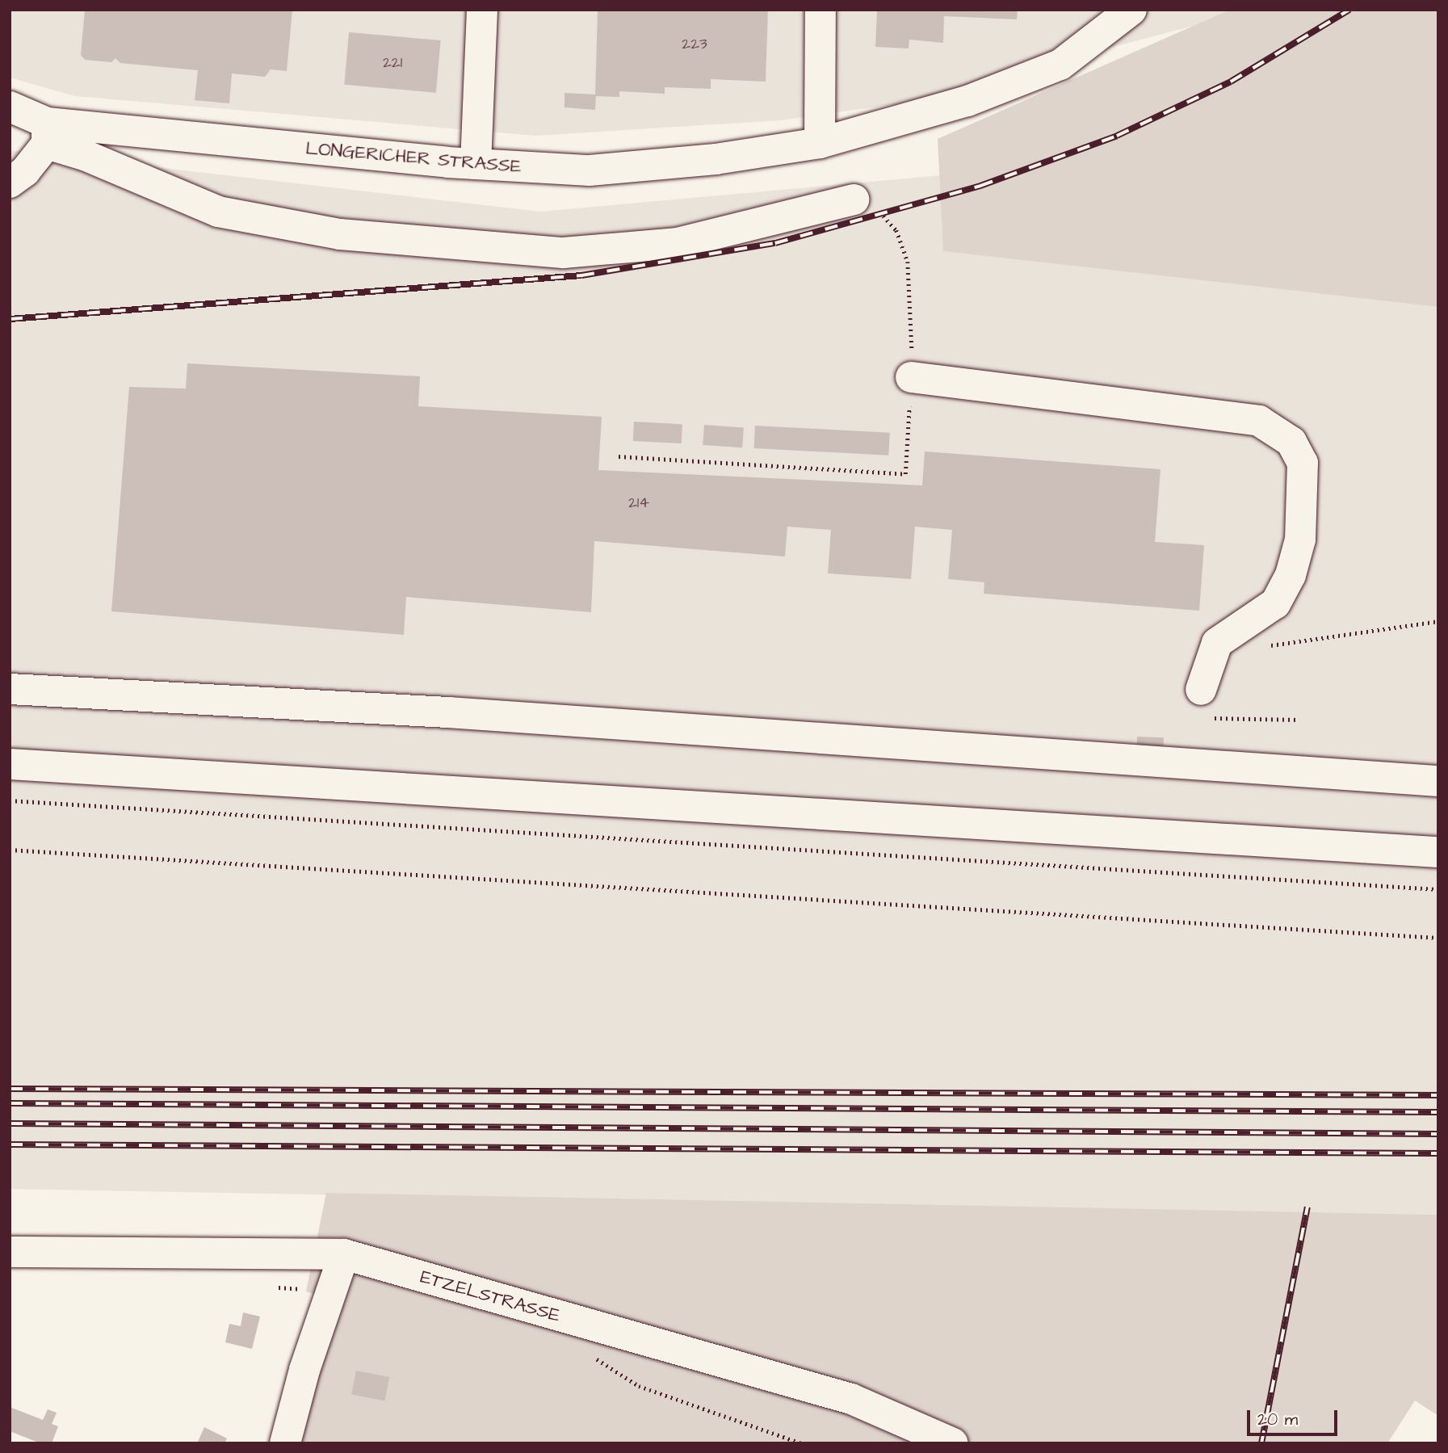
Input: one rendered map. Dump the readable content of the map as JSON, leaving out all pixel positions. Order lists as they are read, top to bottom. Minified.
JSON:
{"streets":{"street":["LONGERICHER STRASSE","ETZELSTRASSE"]},"house_numbers":["223","221","214"],"scale_bar":"20 m"}
